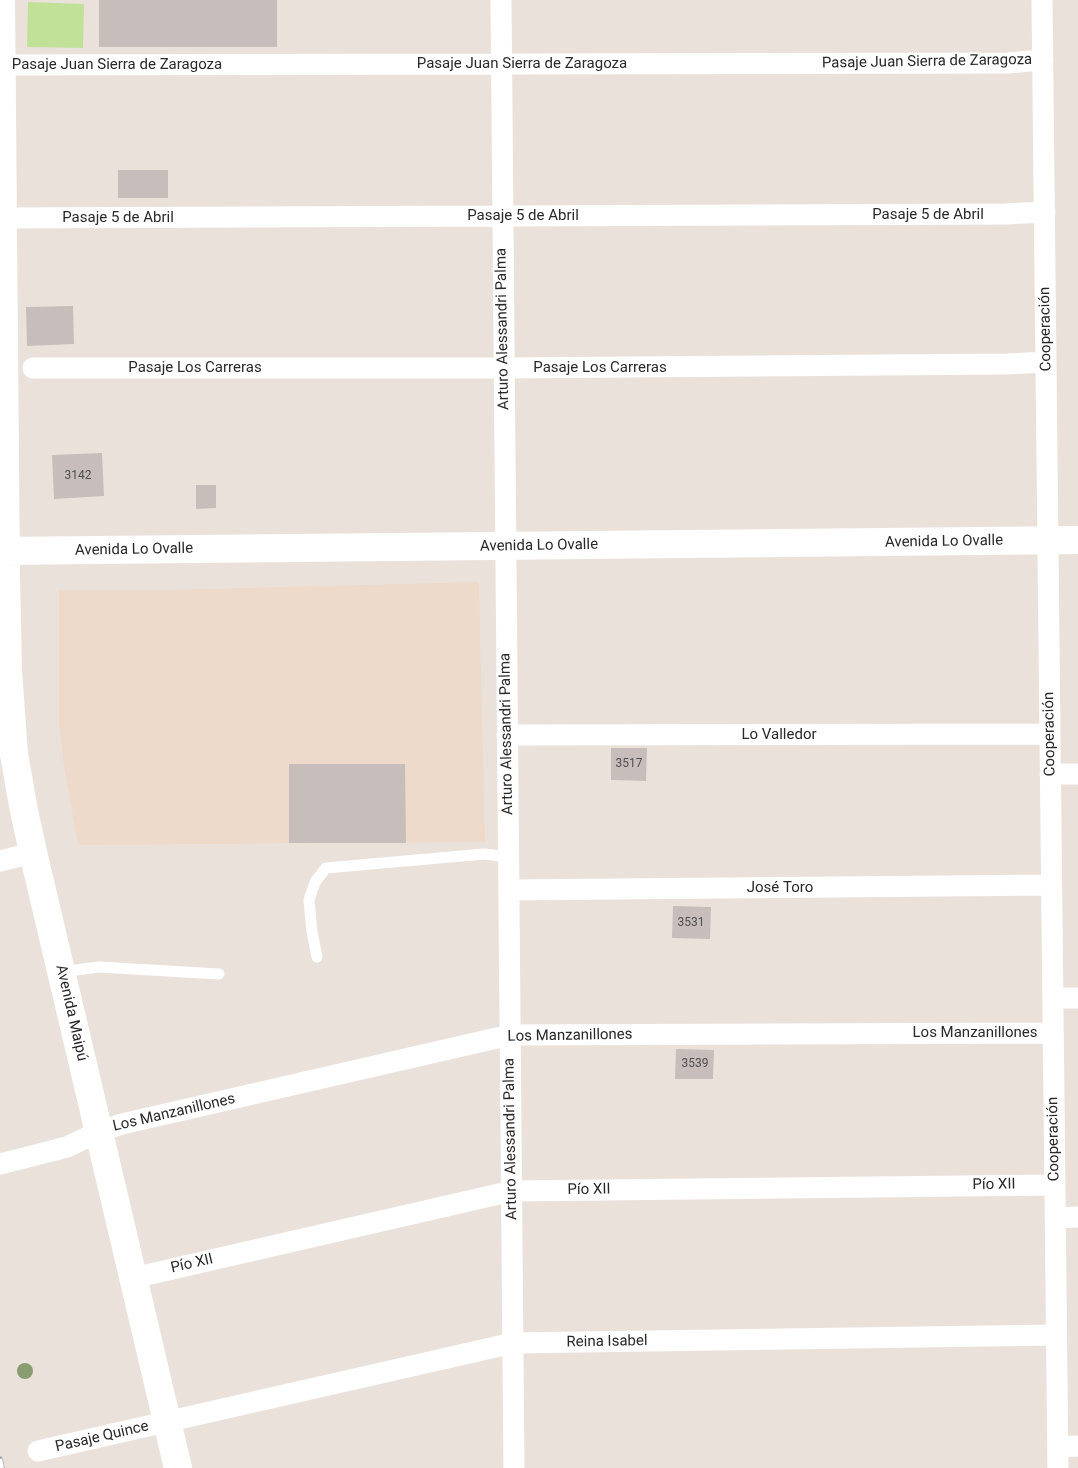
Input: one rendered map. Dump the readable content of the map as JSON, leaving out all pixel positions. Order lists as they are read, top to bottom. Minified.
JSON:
{"streets":{"main road":["Avenida Lo Ovalle","Avenida Maipú"],"street":["Pasaje Juan Sierra de Zaragoza","Pasaje 5 de Abril","Arturo Alessandri Palma","Cooperación","Pasaje Los Carreras","Lo Valledor","José Toro","Los Manzanillones","Pío XII","Reina Isabel","Pasaje Quince"]},"crossings":[["Pasaje Juan Sierra de Zaragoza","Arturo Alessandri Palma"],["Pasaje Juan Sierra de Zaragoza","Cooperación"],["Pasaje Juan Sierra de Zaragoza","Avenida Maipú"],["Pasaje 5 de Abril","Arturo Alessandri Palma"],["Pasaje 5 de Abril","Cooperación"],["Pasaje 5 de Abril","Avenida Maipú"],["Arturo Alessandri Palma","Pasaje Los Carreras"],["Arturo Alessandri Palma","Avenida Lo Ovalle"],["Arturo Alessandri Palma","Lo Valledor"],["Arturo Alessandri Palma","José Toro"],["Arturo Alessandri Palma","Los Manzanillones"],["Arturo Alessandri Palma","Pío XII"],["Arturo Alessandri Palma","Reina Isabel"],["Cooperación","Pasaje Los Carreras"],["Cooperación","Avenida Lo Ovalle"],["Cooperación","Lo Valledor"],["Cooperación","José Toro"],["Cooperación","Los Manzanillones"],["Cooperación","Pío XII"],["Cooperación","Reina Isabel"],["Avenida Lo Ovalle","Avenida Maipú"],["Avenida Maipú","Los Manzanillones"],["Avenida Maipú","Pío XII"],["Avenida Maipú","Reina Isabel"],["Avenida Maipú","Pasaje Quince"],["Reina Isabel","Pasaje Quince"]],"house_numbers":["3142","3517","3531","3539"]}
